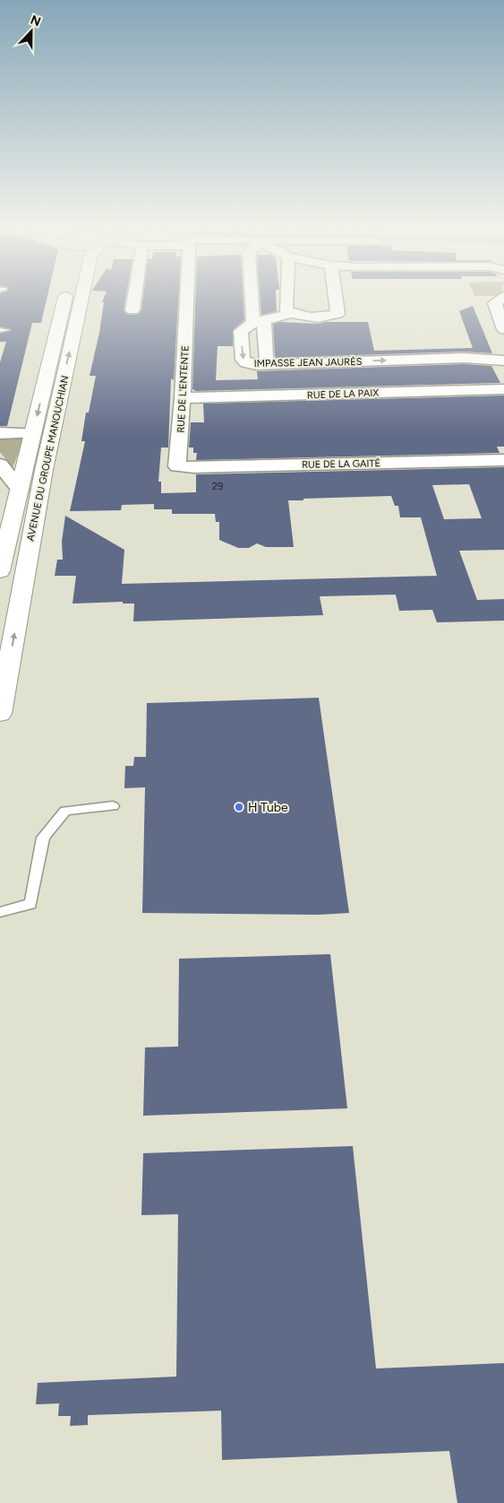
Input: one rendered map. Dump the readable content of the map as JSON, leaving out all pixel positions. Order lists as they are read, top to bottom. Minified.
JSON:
{"streets":{"street":["IMPASSE JEAN JAURÈS","RUE DE L'ENTENTE","RUE DE LA PAIX","AVENUE DU GROUPE MANOUCHIAN","RUE DE LA GAITÉ"]},"crossings":[["RUE DE L'ENTENTE","RUE DE LA PAIX"],["RUE DE L'ENTENTE","RUE DE LA GAITÉ"]],"places":["H Tube"],"house_numbers":["29"],"north":"top"}
